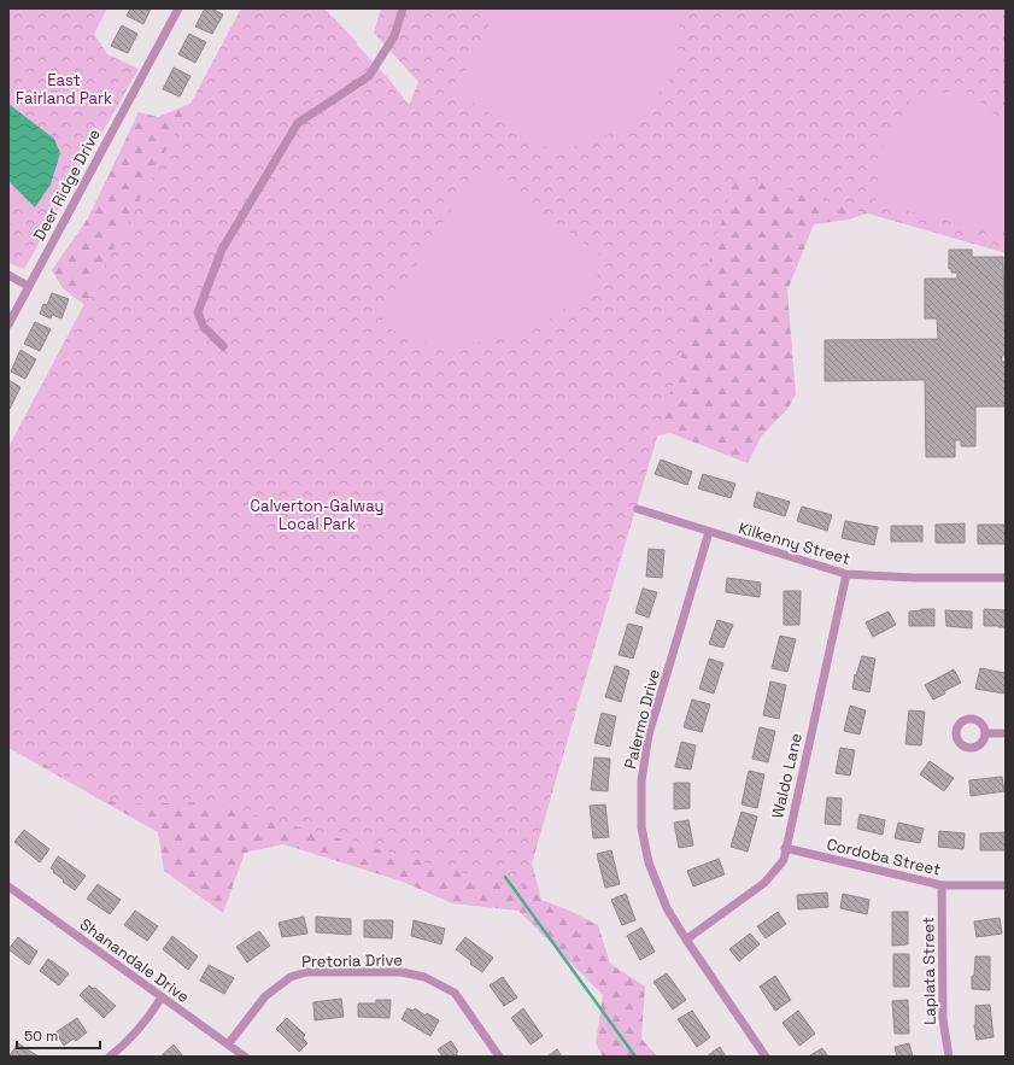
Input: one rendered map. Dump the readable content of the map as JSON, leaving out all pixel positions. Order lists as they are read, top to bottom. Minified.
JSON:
{"streets":{"street":["Deer Ridge Drive","Kilkenny Street","Palermo Drive","Waldo Lane","Cordoba Street","Shanandale Drive","Pretoria Drive","Laplata Street"]},"crossings":[["Kilkenny Street","Palermo Drive"],["Kilkenny Street","Waldo Lane"],["Palermo Drive","Waldo Lane"],["Waldo Lane","Cordoba Street"],["Cordoba Street","Laplata Street"],["Shanandale Drive","Pretoria Drive"]],"parks":["East Fairland Park","Calverton-Galway Local Park"],"scale_bar":"50 m"}
